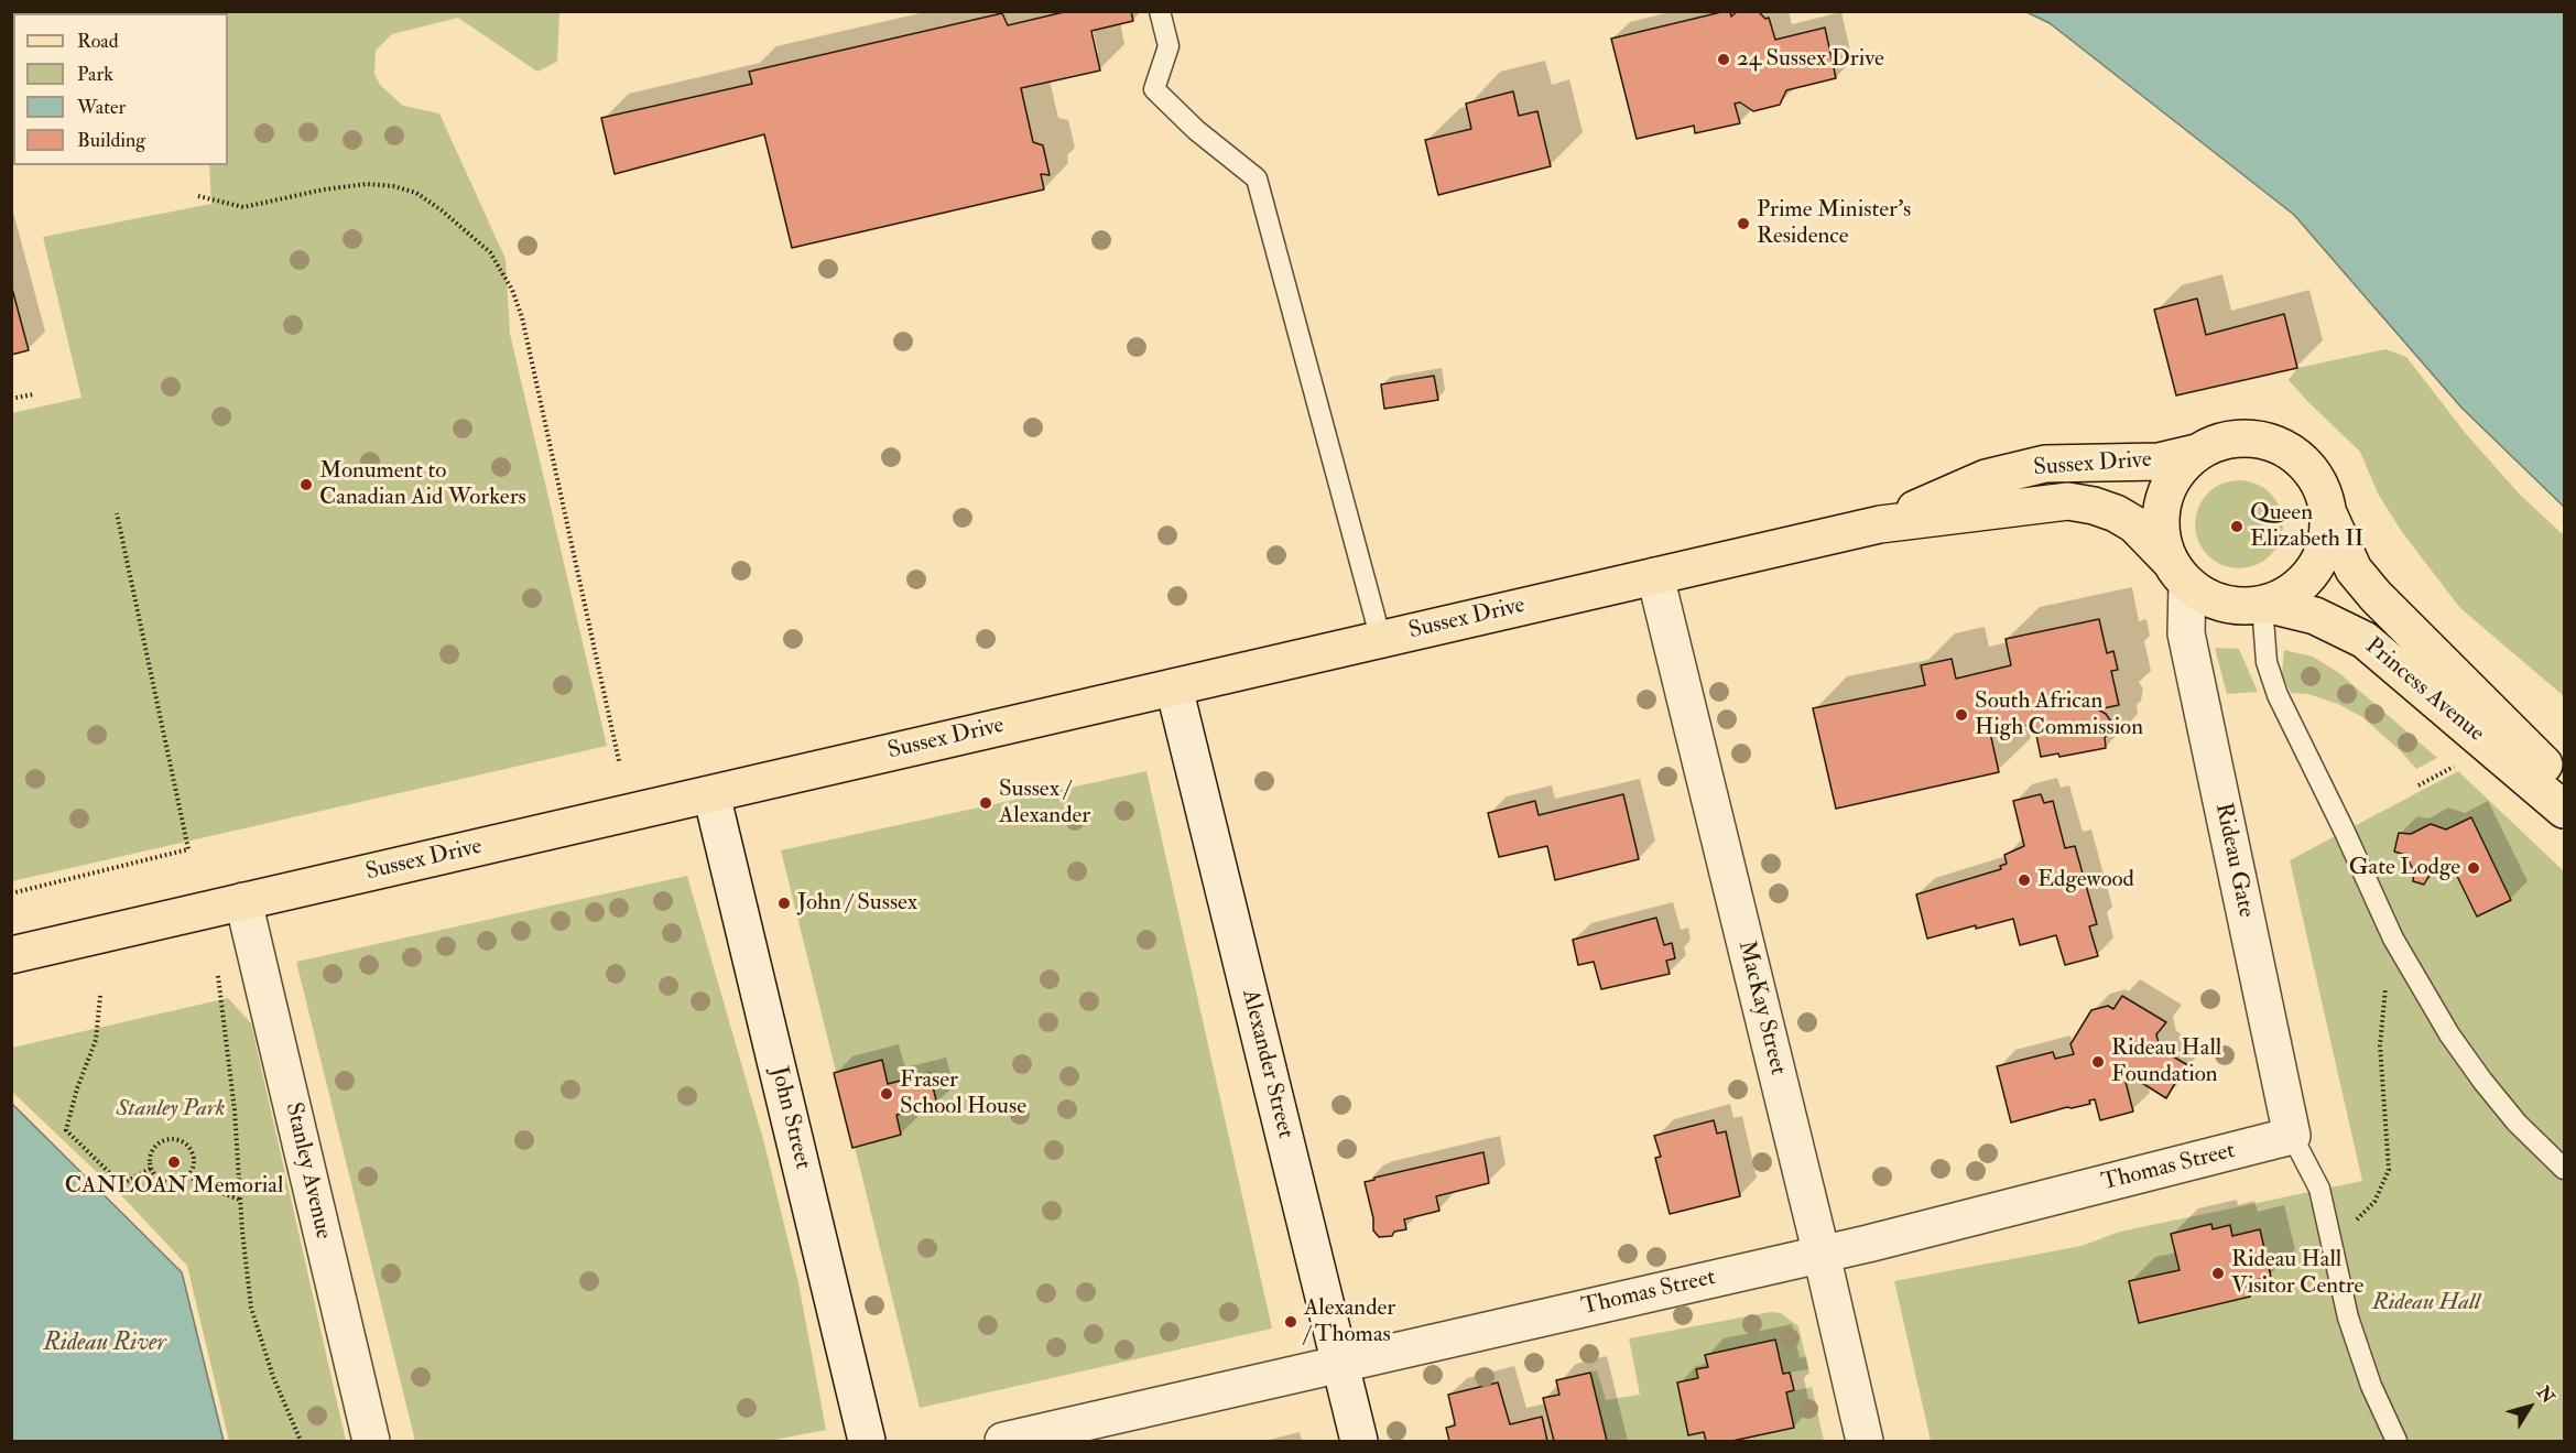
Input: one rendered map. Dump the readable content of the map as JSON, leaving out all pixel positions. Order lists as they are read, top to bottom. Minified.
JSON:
{"streets":{"main road":["Sussex Drive","Princess Avenue"],"street":["Rideau Gate","MacKay Street","Alexander Street","John Street","Thomas Street","Stanley Avenue"]},"crossings":[["Sussex Drive","Princess Avenue"],["Sussex Drive","Rideau Gate"],["Sussex Drive","MacKay Street"],["Sussex Drive","Alexander Street"],["Sussex Drive","John Street"],["Sussex Drive","Stanley Avenue"],["Princess Avenue","Rideau Gate"],["Rideau Gate","Thomas Street"],["MacKay Street","Thomas Street"],["Alexander Street","Thomas Street"]],"water":["Rideau River"],"parks":["Stanley Park","Rideau Hall"],"places":["24 Sussex Drive","Prime Minister's Residence","Monument to Canadian Aid Workers","Queen Elizabeth II","South African High Commission","Sussex / Alexander","Gate Lodge","Edgewood","John / Sussex","Rideau Hall Foundation","Fraser School House","CANLOAN Memorial","Rideau Hall Visitor Centre","Alexander / Thomas"],"legend":["Road","Park","Water","Building"],"north":"top right"}
